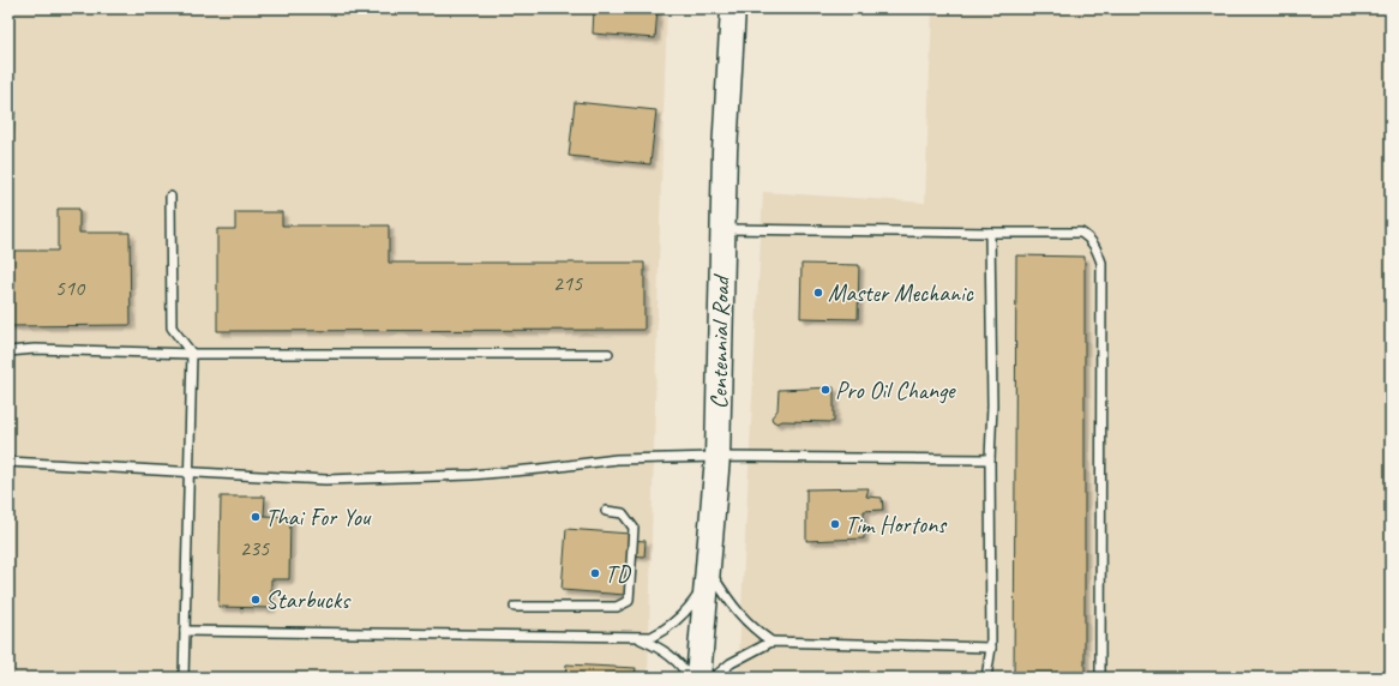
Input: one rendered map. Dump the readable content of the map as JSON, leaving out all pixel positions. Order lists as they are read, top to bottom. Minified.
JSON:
{"streets":{"street":["Centennial Road"]},"places":["Master Mechanic","Pro Oil Change","Thai For You","Tim Hortons","TD","Starbucks"],"house_numbers":["215","510","235"]}
